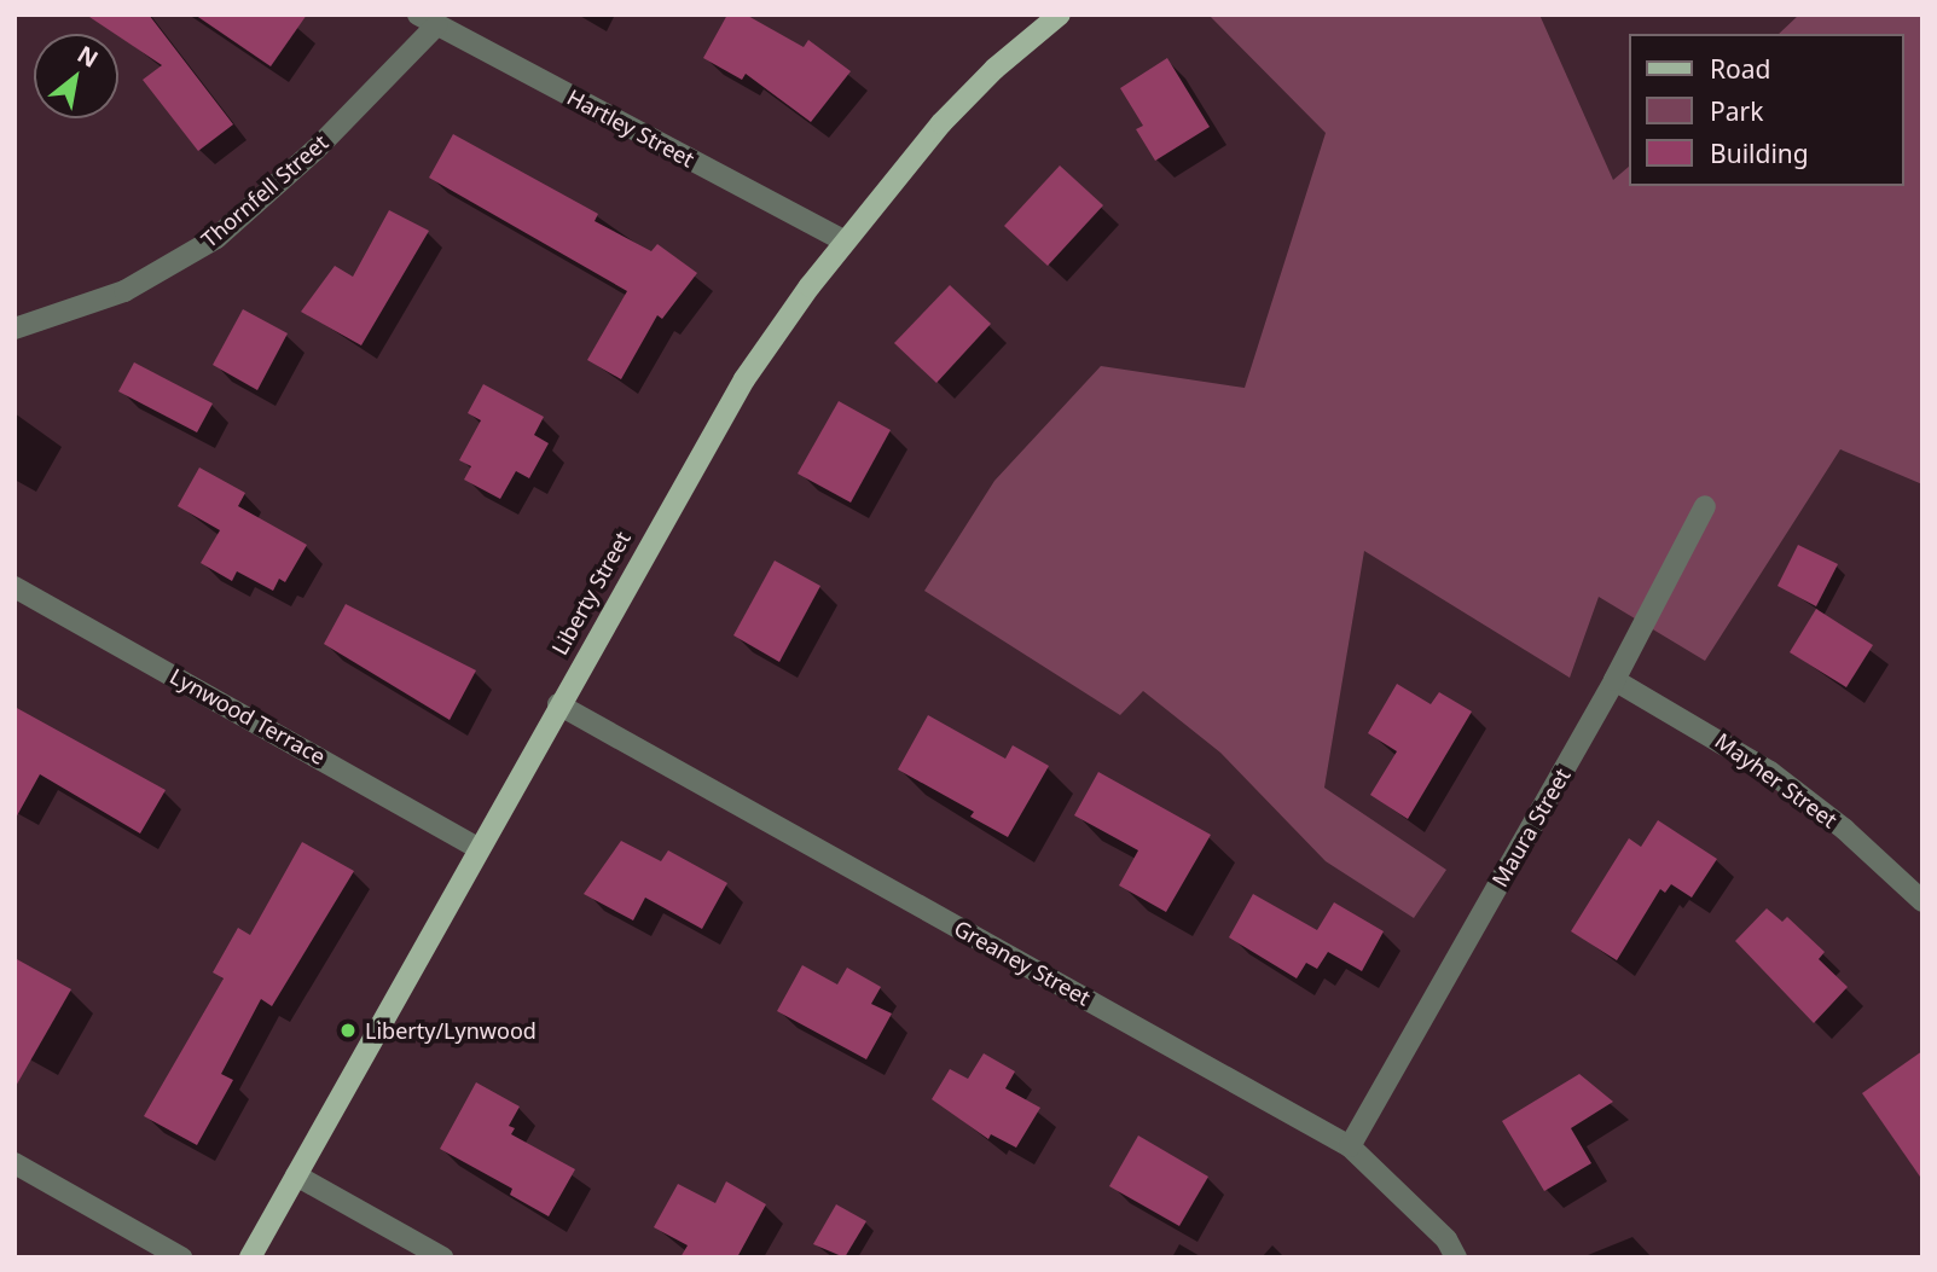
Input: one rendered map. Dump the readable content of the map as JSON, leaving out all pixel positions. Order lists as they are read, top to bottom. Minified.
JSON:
{"streets":{"main road":["Liberty Street"],"street":["Hartley Street","Thornfell Street","Lynwood Terrace","Mayher Street","Maura Street","Greaney Street"]},"crossings":[["Hartley Street","Thornfell Street"],["Hartley Street","Liberty Street"],["Liberty Street","Lynwood Terrace"],["Liberty Street","Greaney Street"],["Mayher Street","Maura Street"],["Maura Street","Greaney Street"]],"places":["Liberty/Lynwood"],"legend":["Road","Park","Building"],"north":"top right"}
